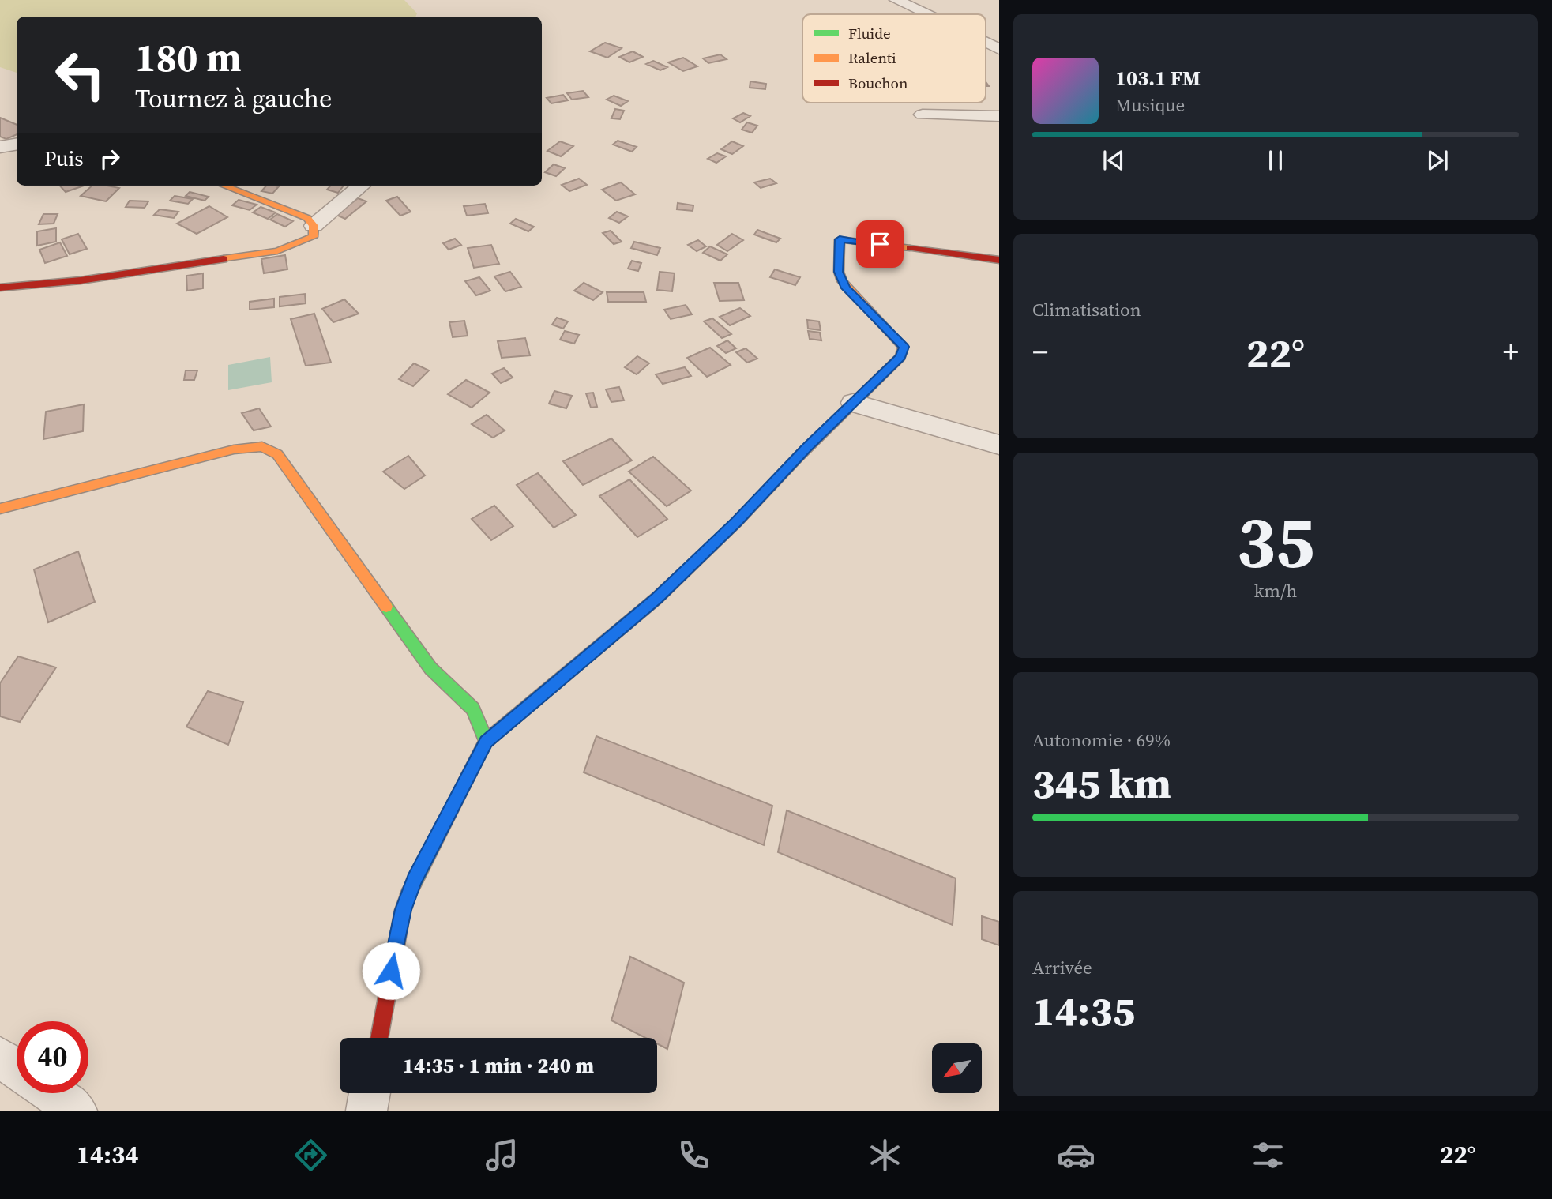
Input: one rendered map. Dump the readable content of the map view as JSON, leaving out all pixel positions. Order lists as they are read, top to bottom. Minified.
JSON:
{"legend":["Fluide","Ralenti","Bouchon"],"north":"bottom left","page":{"turn":["180 m","Tournez à gauche"],"song":["103.1 FM","Musique"],"then":"Puis","tile":["Climatisation",["35","km/h"],["Autonomie · 69%","345 km"],["Arrivée","14:35"]],"heat":["−","22°","+"],"limit":"40","trip":"14:35 · 1 min · 240 m","tabs":["14:34","22°"]}}
